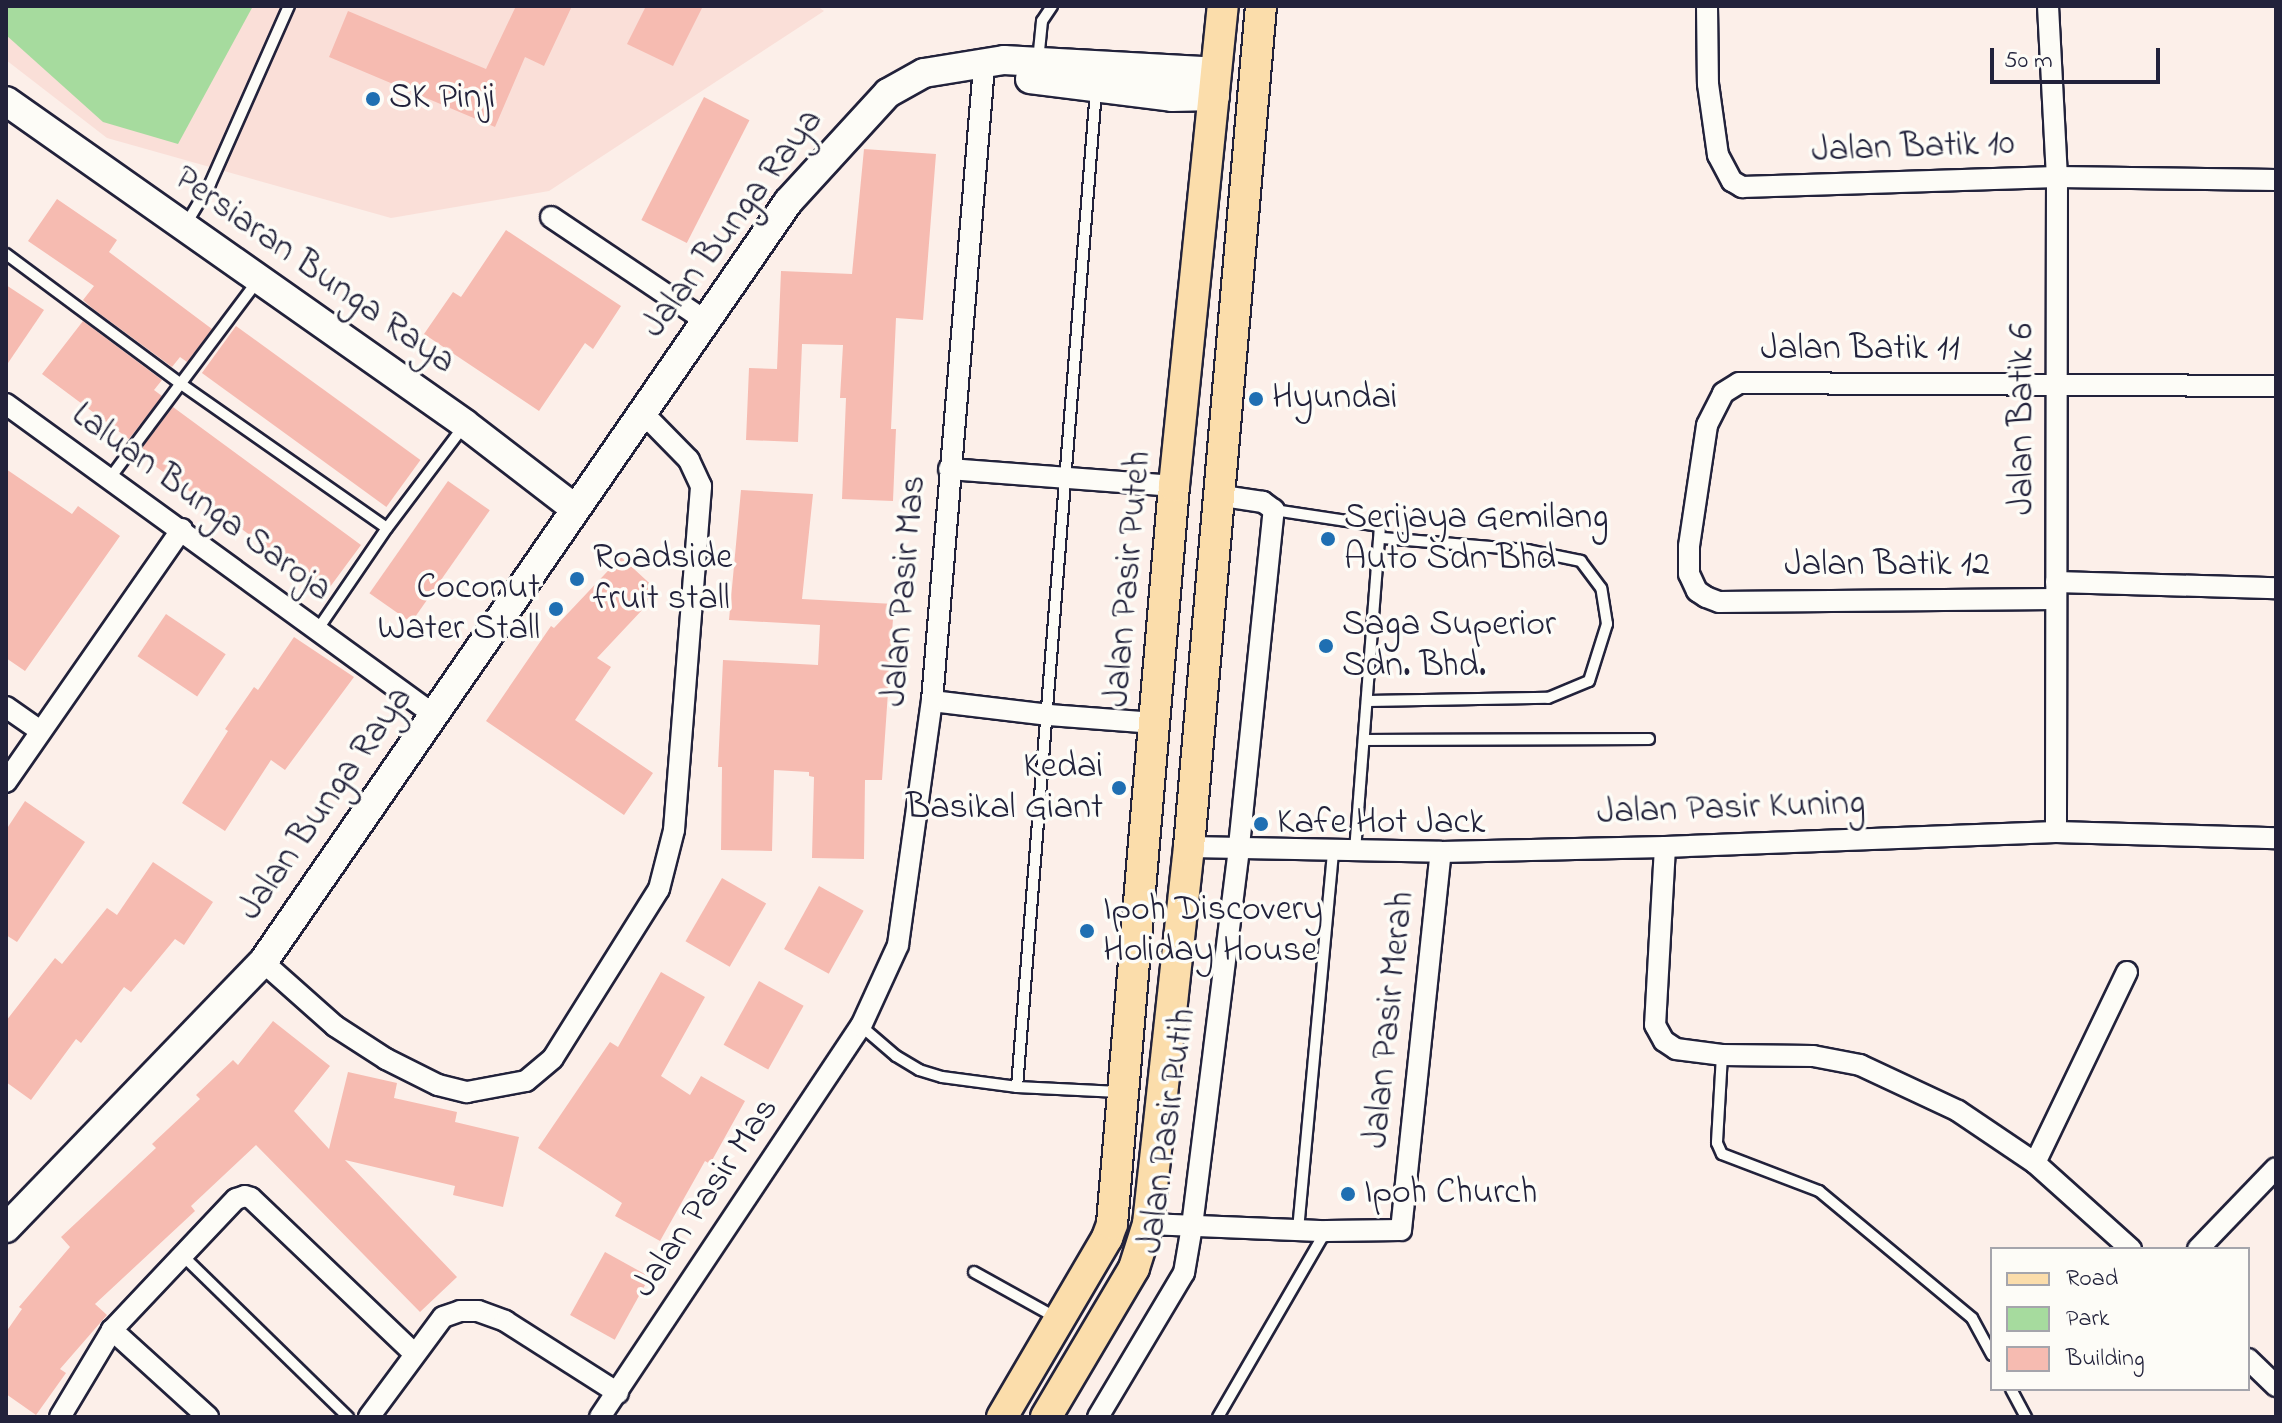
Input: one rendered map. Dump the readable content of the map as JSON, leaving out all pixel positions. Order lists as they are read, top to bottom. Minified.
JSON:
{"streets":{"main road":["Jalan Bunga Raya","Persiaran Bunga Raya","Jalan Pasir Puteh"],"street":["Jalan Batik 10","Jalan Batik 11","Jalan Batik 6","Laluan Bunga Saroja","Jalan Batik 12","Jalan Pasir Mas","Jalan Pasir Kuning","Jalan Pasir Merah","Jalan Pasir Putih"]},"crossings":[["Jalan Batik 10","Jalan Batik 6"],["Jalan Bunga Raya","Persiaran Bunga Raya"],["Jalan Bunga Raya","Laluan Bunga Saroja"],["Jalan Bunga Raya","Jalan Pasir Puteh"],["Jalan Bunga Raya","Jalan Pasir Mas"],["Jalan Batik 11","Jalan Batik 6"],["Jalan Batik 11","Jalan Batik 12"],["Jalan Batik 6","Jalan Batik 12"],["Jalan Batik 6","Jalan Pasir Kuning"],["Jalan Pasir Puteh","Jalan Pasir Kuning"],["Jalan Pasir Puteh","Jalan Pasir Merah"],["Jalan Pasir Kuning","Jalan Pasir Merah"],["Jalan Pasir Kuning","Jalan Pasir Putih"],["Jalan Pasir Merah","Jalan Pasir Putih"]],"places":["SK Pinji","Hyundai","Serijaya Gemilang Auto Sdn Bhd","Roadside fruit stall","Coconut Water Stall","Saga Superior Sdn. Bhd.","Kedai Basikal Giant","Kafe Hot Jack","Ipoh Discovery Holiday House","Ipoh Church"],"legend":["Road","Park","Building"],"scale_bar":"50 m"}
